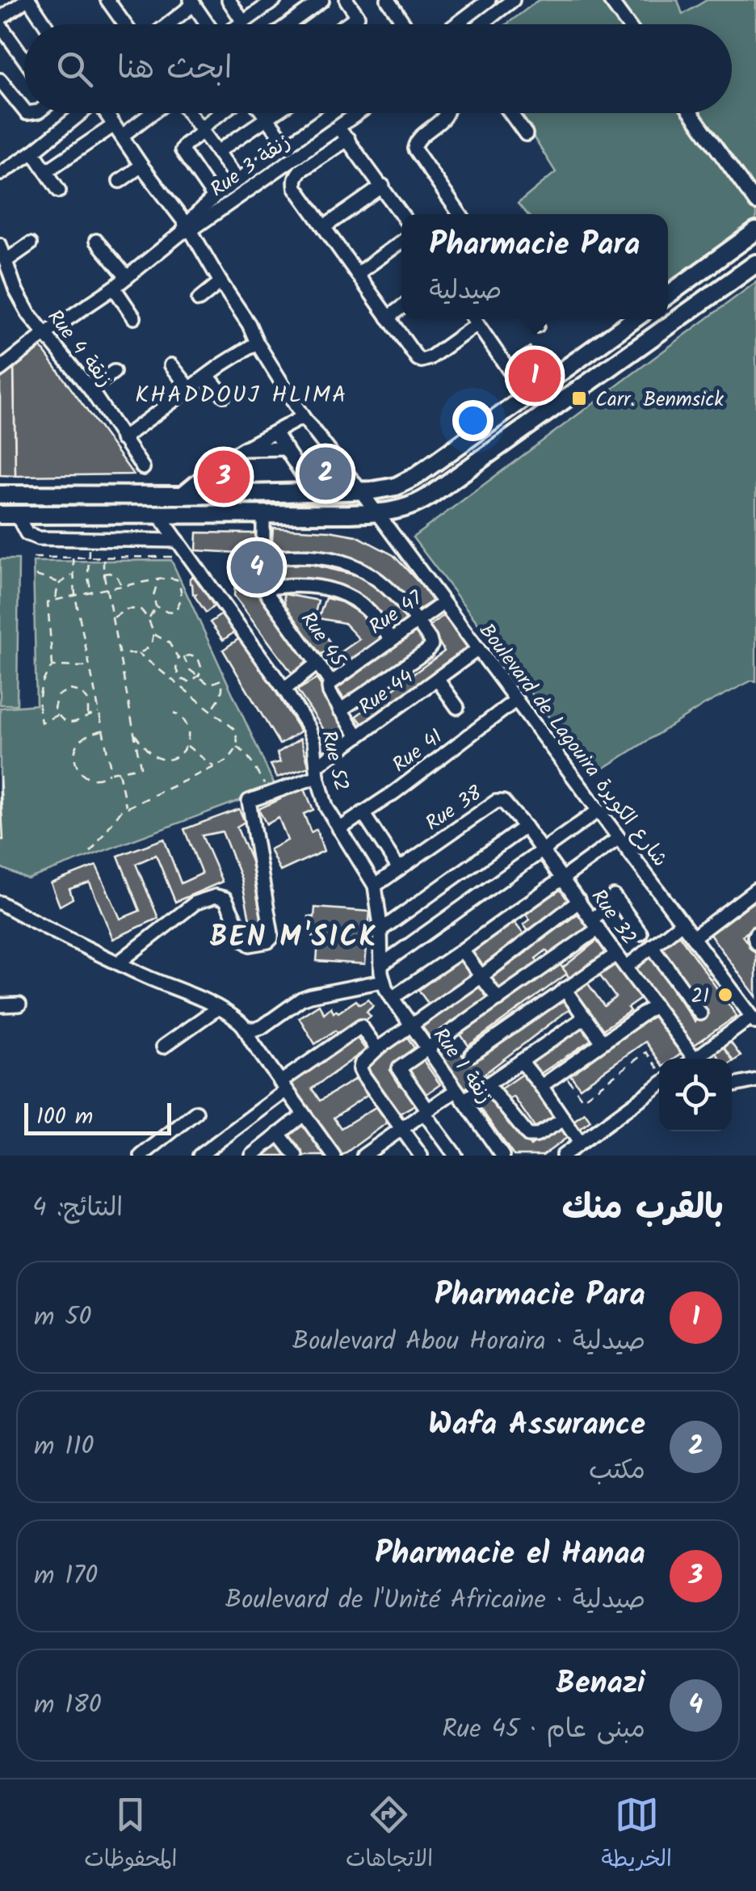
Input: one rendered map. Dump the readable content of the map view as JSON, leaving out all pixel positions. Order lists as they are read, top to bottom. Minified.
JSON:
{"streets":{"street":["Rue 3 زنقة","Rue 4 زنقة","Rue 47","Rue 45","Rue 44","Boulevard de Lagouira شارع الكويرة","Rue 41","Rue 52","Rue 38","Rue 32","Rue 1 زنقة"]},"crossings":[["Rue 3 زنقة","Rue 4 زنقة"],["Rue 3 زنقة","Boulevard de Lagouira شارع الكويرة"],["Rue 47","Rue 45"],["Rue 47","Boulevard de Lagouira شارع الكويرة"],["Rue 45","Rue 44"],["Rue 44","Boulevard de Lagouira شارع الكويرة"],["Rue 44","Rue 52"],["Boulevard de Lagouira شارع الكويرة","Rue 41"],["Rue 41","Rue 52"],["Rue 52","Rue 38"],["Rue 52","Rue 1 زنقة"],["Rue 38","Rue 32"]],"districts":["KHADDOUJ HLIMA","BEN M'SICK"],"places":{"transit":["Carr. Benmsick"],"other":["21"]},"scale_bar":"100 m","page":{"search":"ابحث هنا","popup":["Pharmacie Para","صيدلية"],"pins":["1","2","3","4"],"scale":"100 m","heading":["بالقرب منك","النتائج: 4"],"list":[{"mark":"1","name":"Pharmacie Para","note":"صيدلية · Boulevard Abou Horaira","value":"50 m"},{"mark":"2","name":"Wafa Assurance","note":"مكتب","value":"110 m"},{"mark":"3","name":"Pharmacie el Hanaa","note":"صيدلية · Boulevard de l'Unité Africaine","value":"170 m"},{"mark":"4","name":"Benazi","note":"مبنى عام · Rue 45","value":"180 m"}],"nav":["الخريطة","الاتجاهات","المحفوظات"]}}
